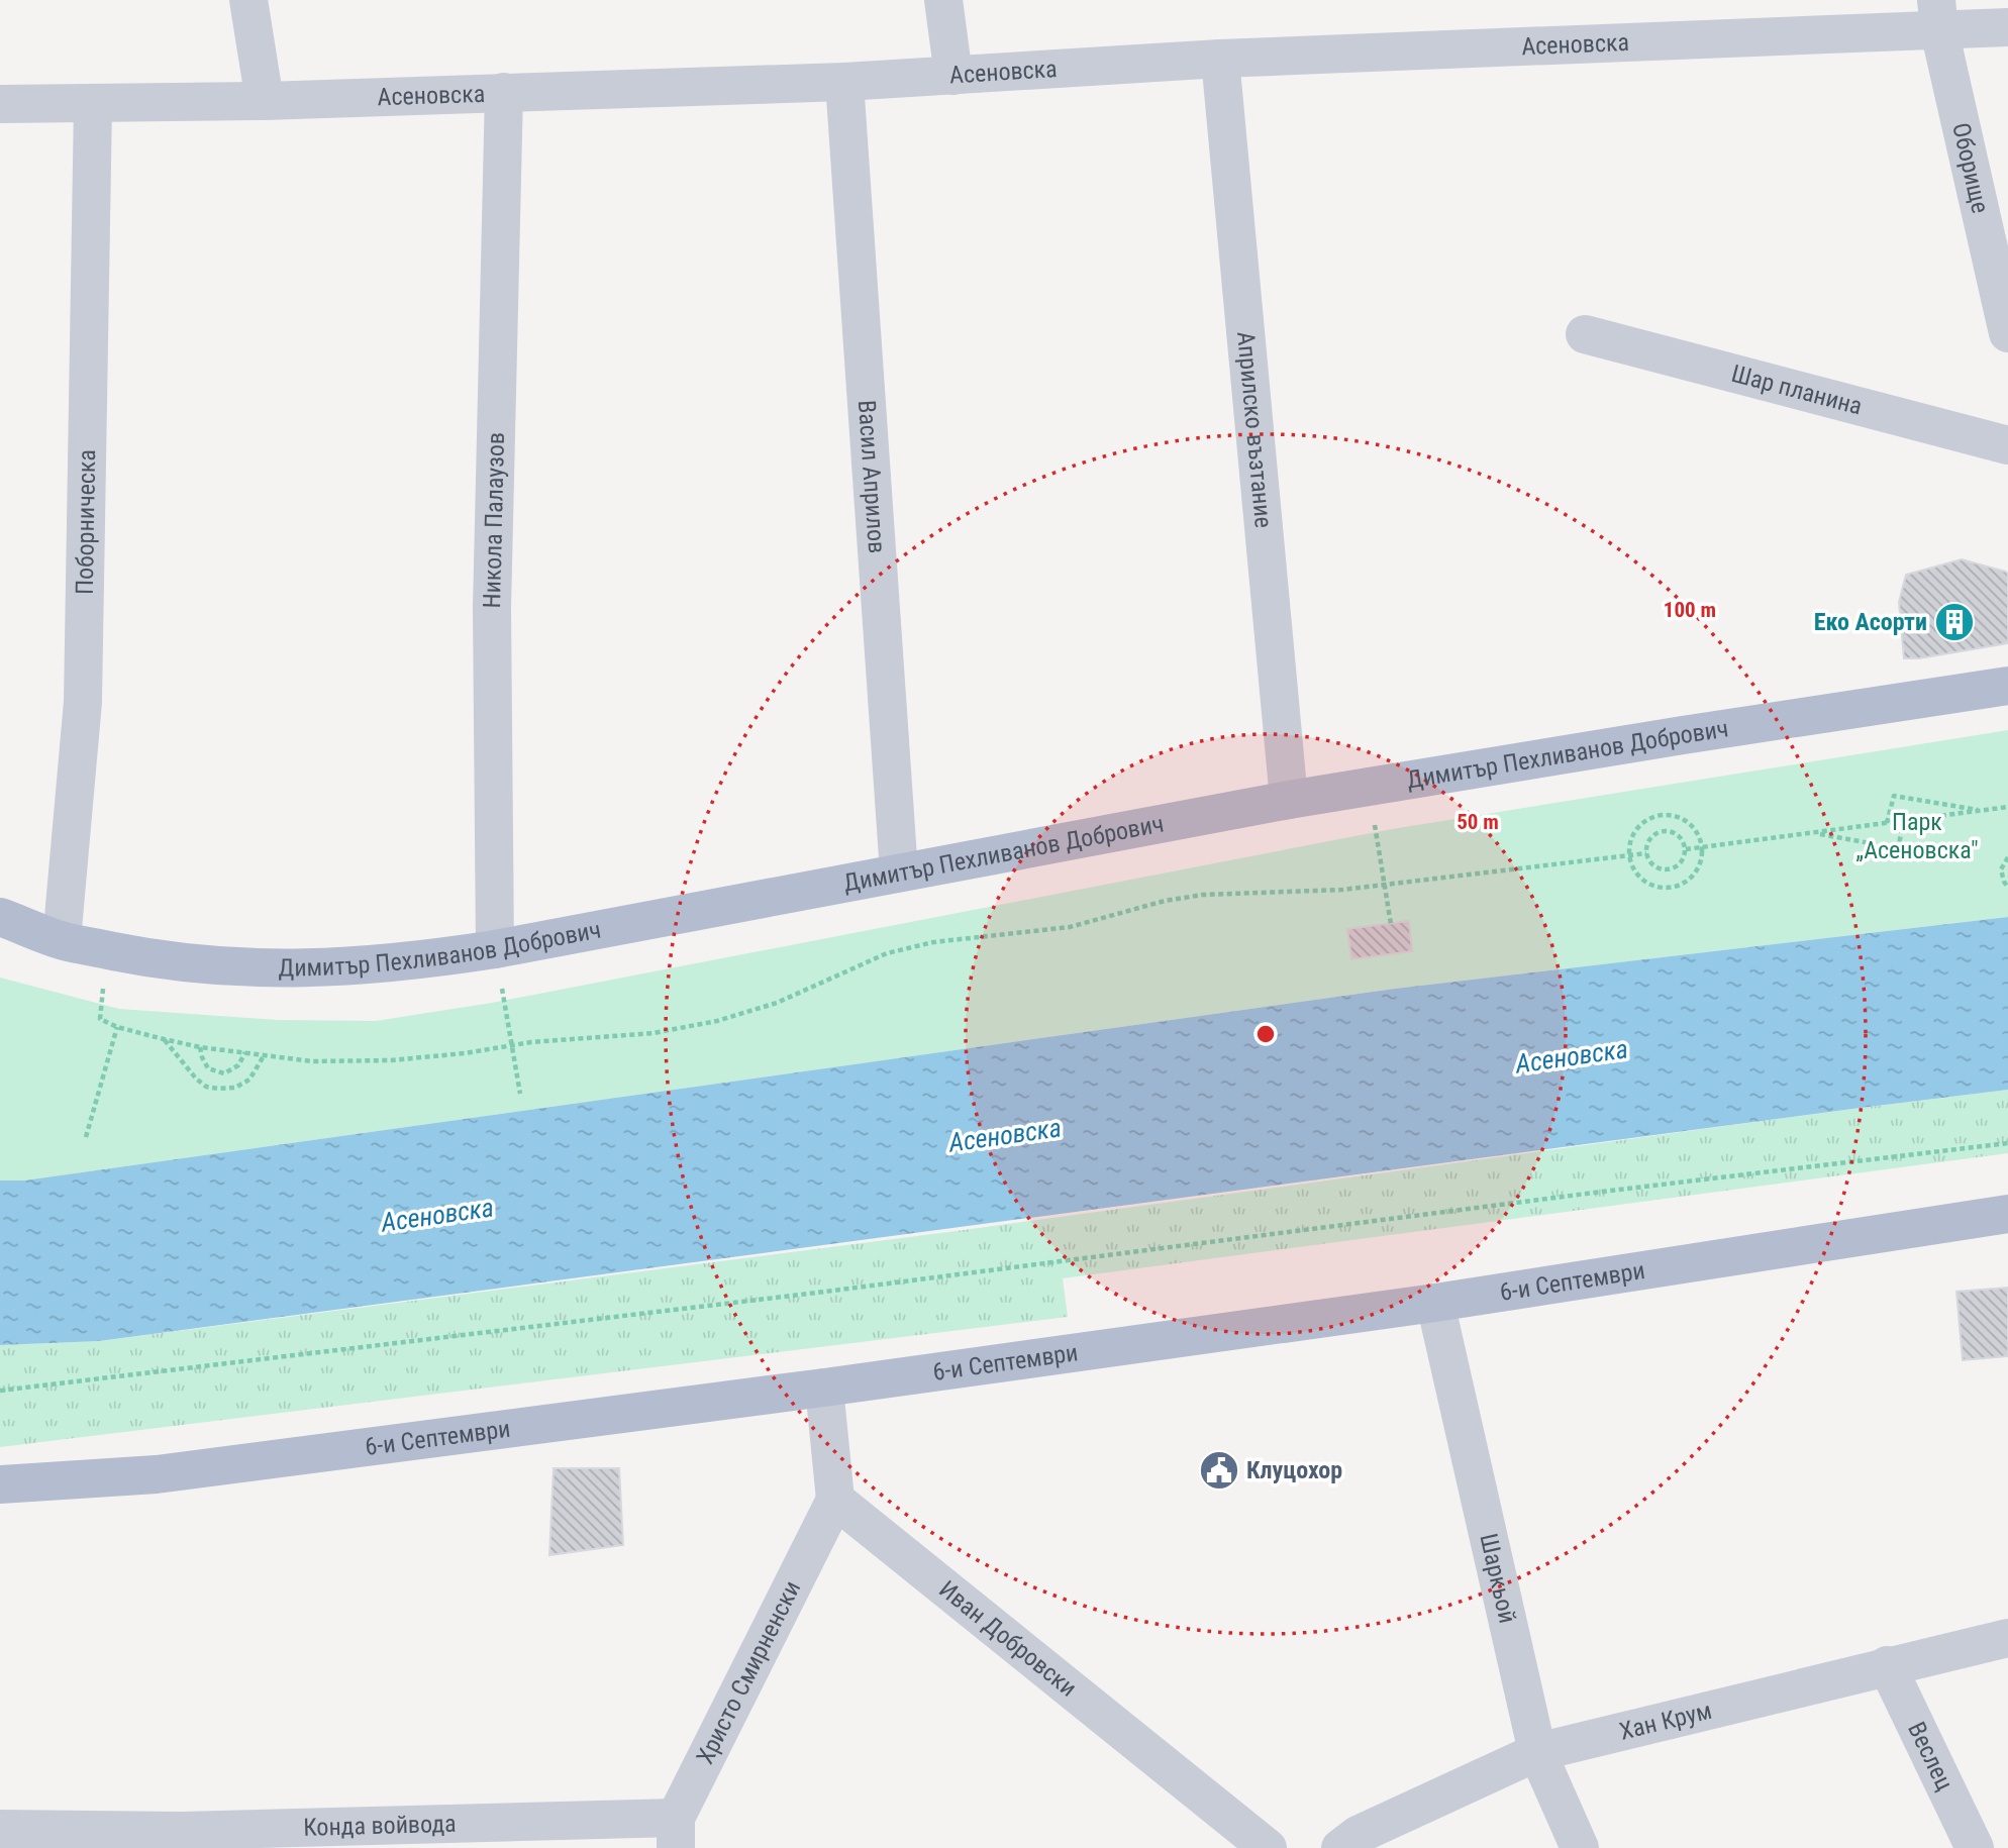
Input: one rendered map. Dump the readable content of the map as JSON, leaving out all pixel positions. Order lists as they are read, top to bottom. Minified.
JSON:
{"streets":{"main road":["Димитър Пехливанов Добрович","6-и Септември"],"street":["Асеновска","Оборище","Шар планина","Априлско възтание","Васил Априлов","Никола Палаузов","Поборническа","Шаркьой","Иван Добровски","Христо Смирненски","Хан Крум","Веслец","Конда войвода"]},"crossings":[["Асеновска","Оборище"],["Асеновска","Априлско възтание"],["Асеновска","Васил Априлов"],["Асеновска","Никола Палаузов"],["Асеновска","Поборническа"],["Априлско възтание","Димитър Пехливанов Добрович"],["Васил Априлов","Димитър Пехливанов Добрович"],["Никола Палаузов","Димитър Пехливанов Добрович"],["Поборническа","Димитър Пехливанов Добрович"],["6-и Септември","Шаркьой"],["Шаркьой","Хан Крум"],["Иван Добровски","Христо Смирненски"],["Христо Смирненски","Конда войвода"],["Хан Крум","Веслец"]],"water":["Асеновска"],"parks":["Парк „Асеновска\""],"places":{"building":["Еко Асорти"],"public building":["Клуцохор"]},"rings":["100 m","50 m"]}
